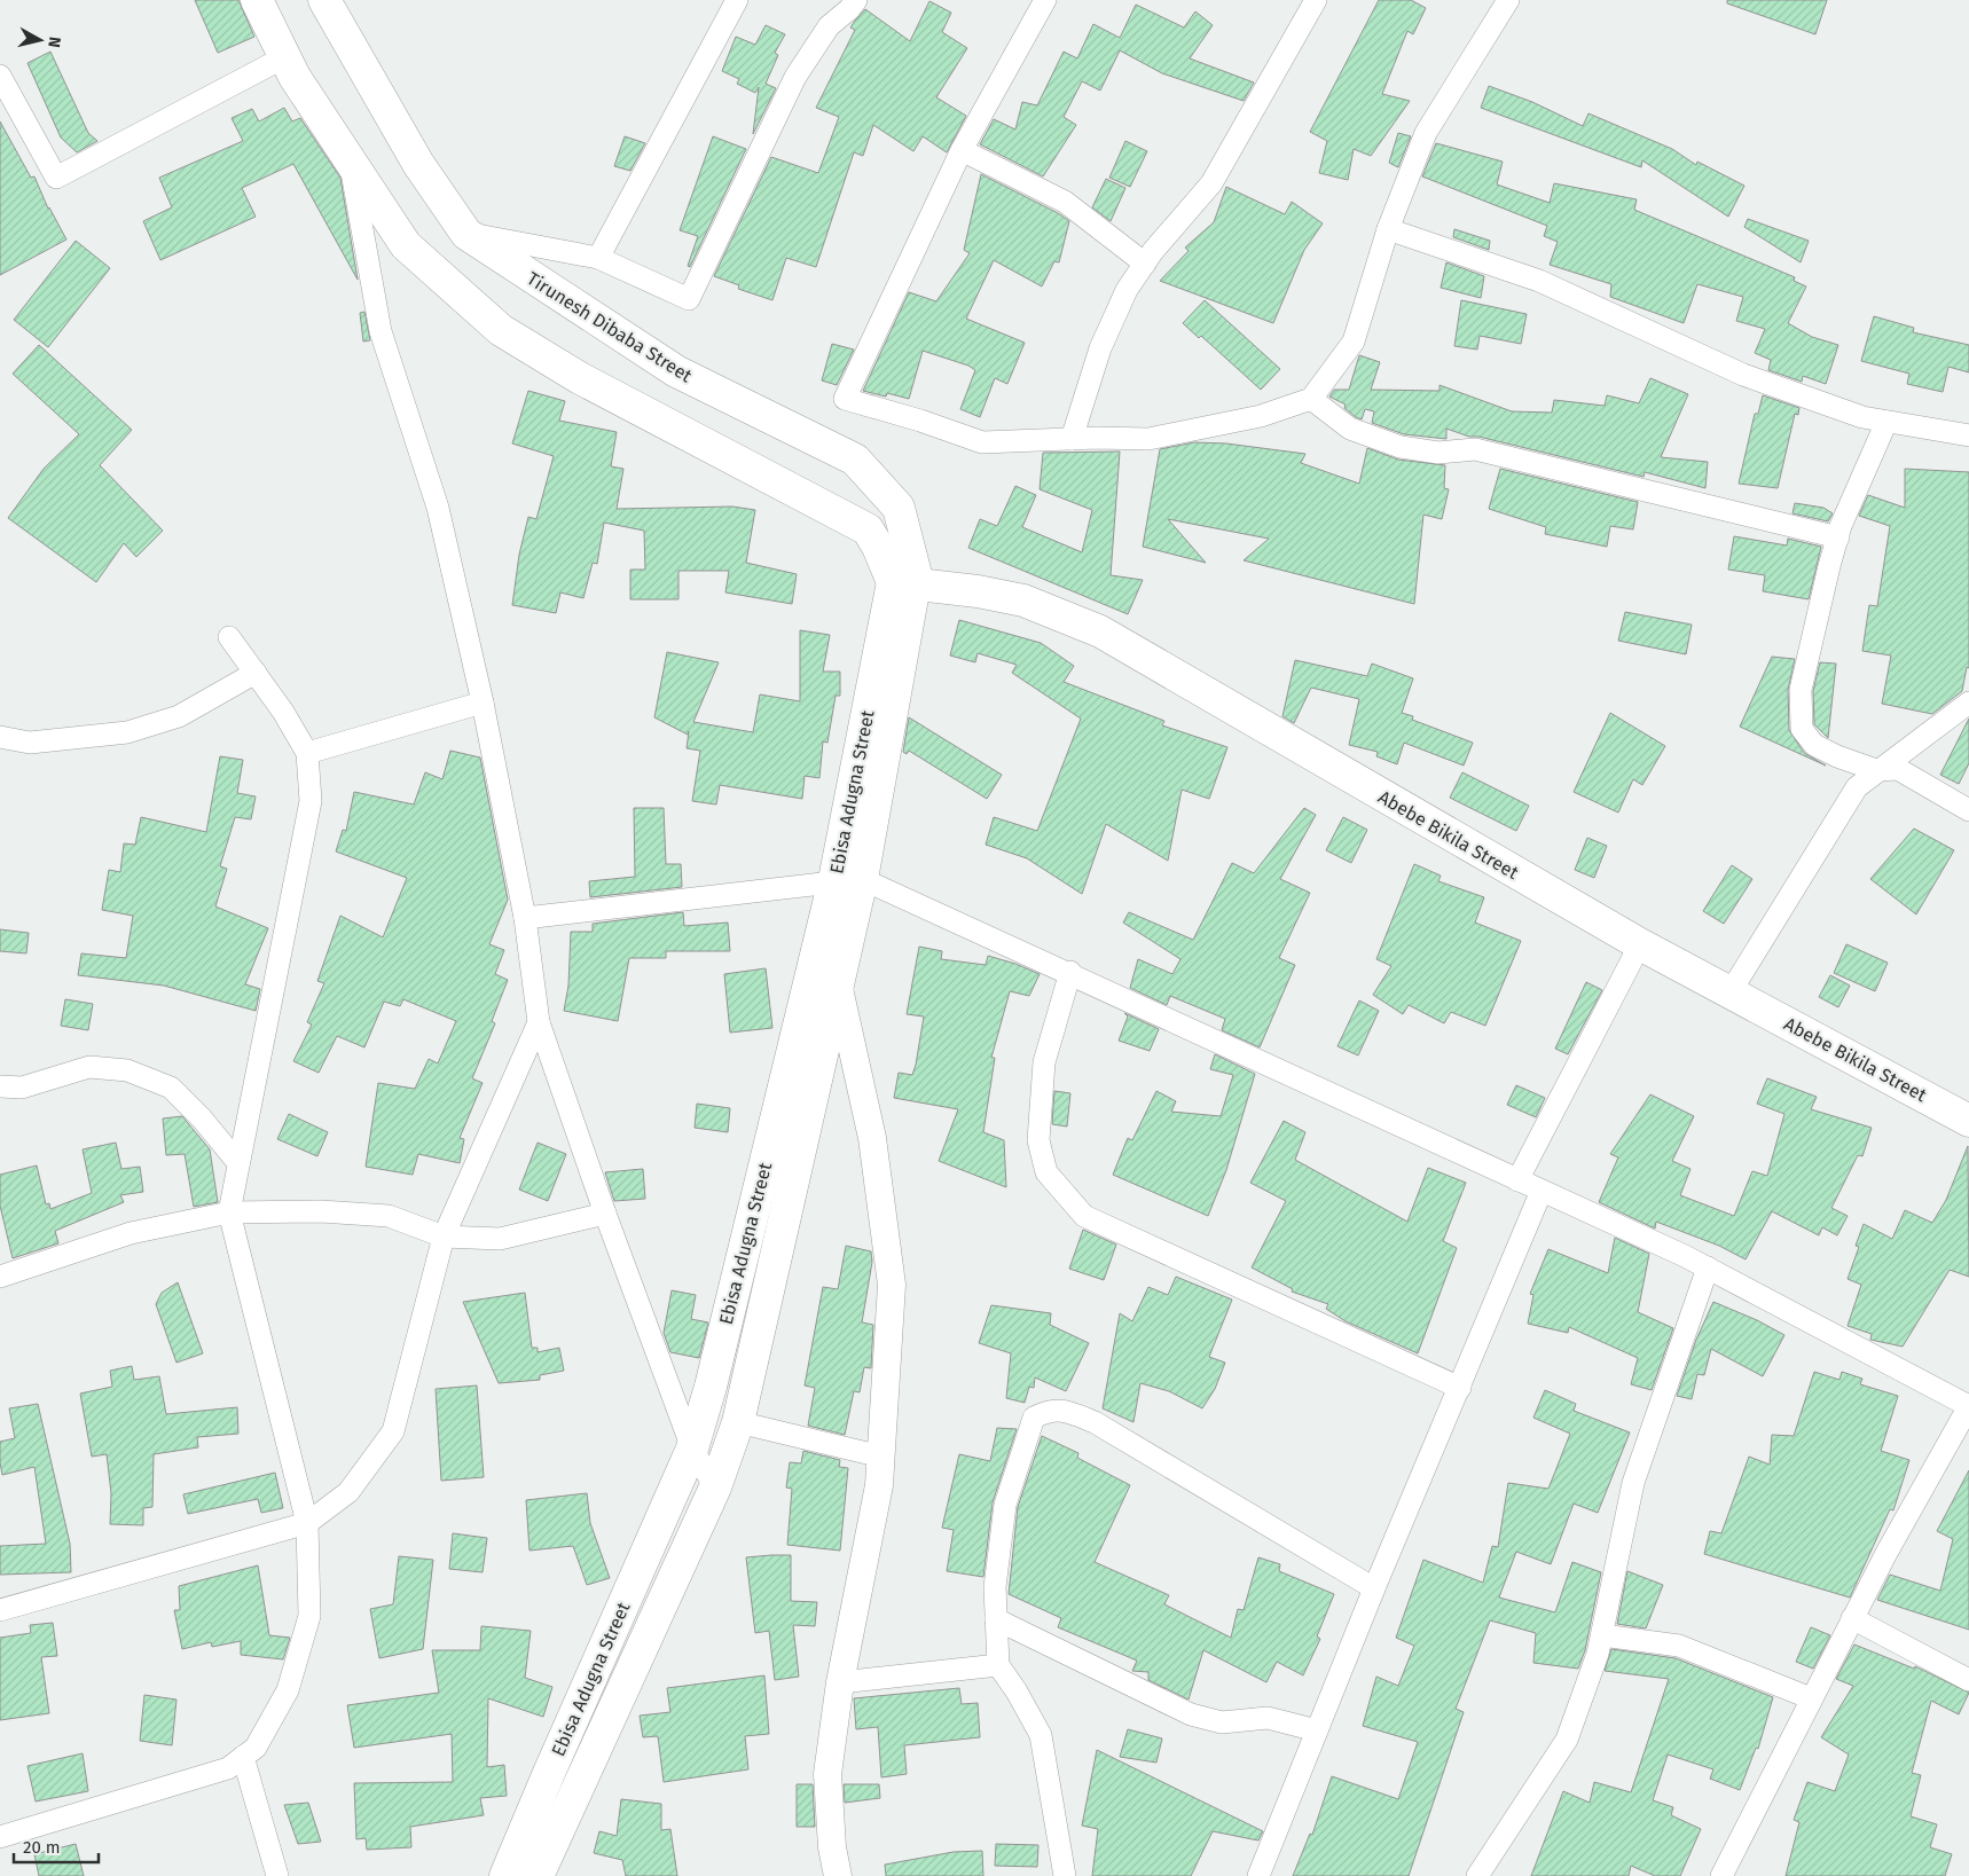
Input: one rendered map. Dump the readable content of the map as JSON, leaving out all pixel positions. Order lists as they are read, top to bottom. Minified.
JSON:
{"streets":{"main road":["Tirunesh Dibaba Street","Ebisa Adugna Street","Abebe Bikila Street"]},"crossings":[["Tirunesh Dibaba Street","Ebisa Adugna Street"],["Tirunesh Dibaba Street","Abebe Bikila Street"],["Ebisa Adugna Street","Abebe Bikila Street"]],"scale_bar":"20 m","north":"right"}
